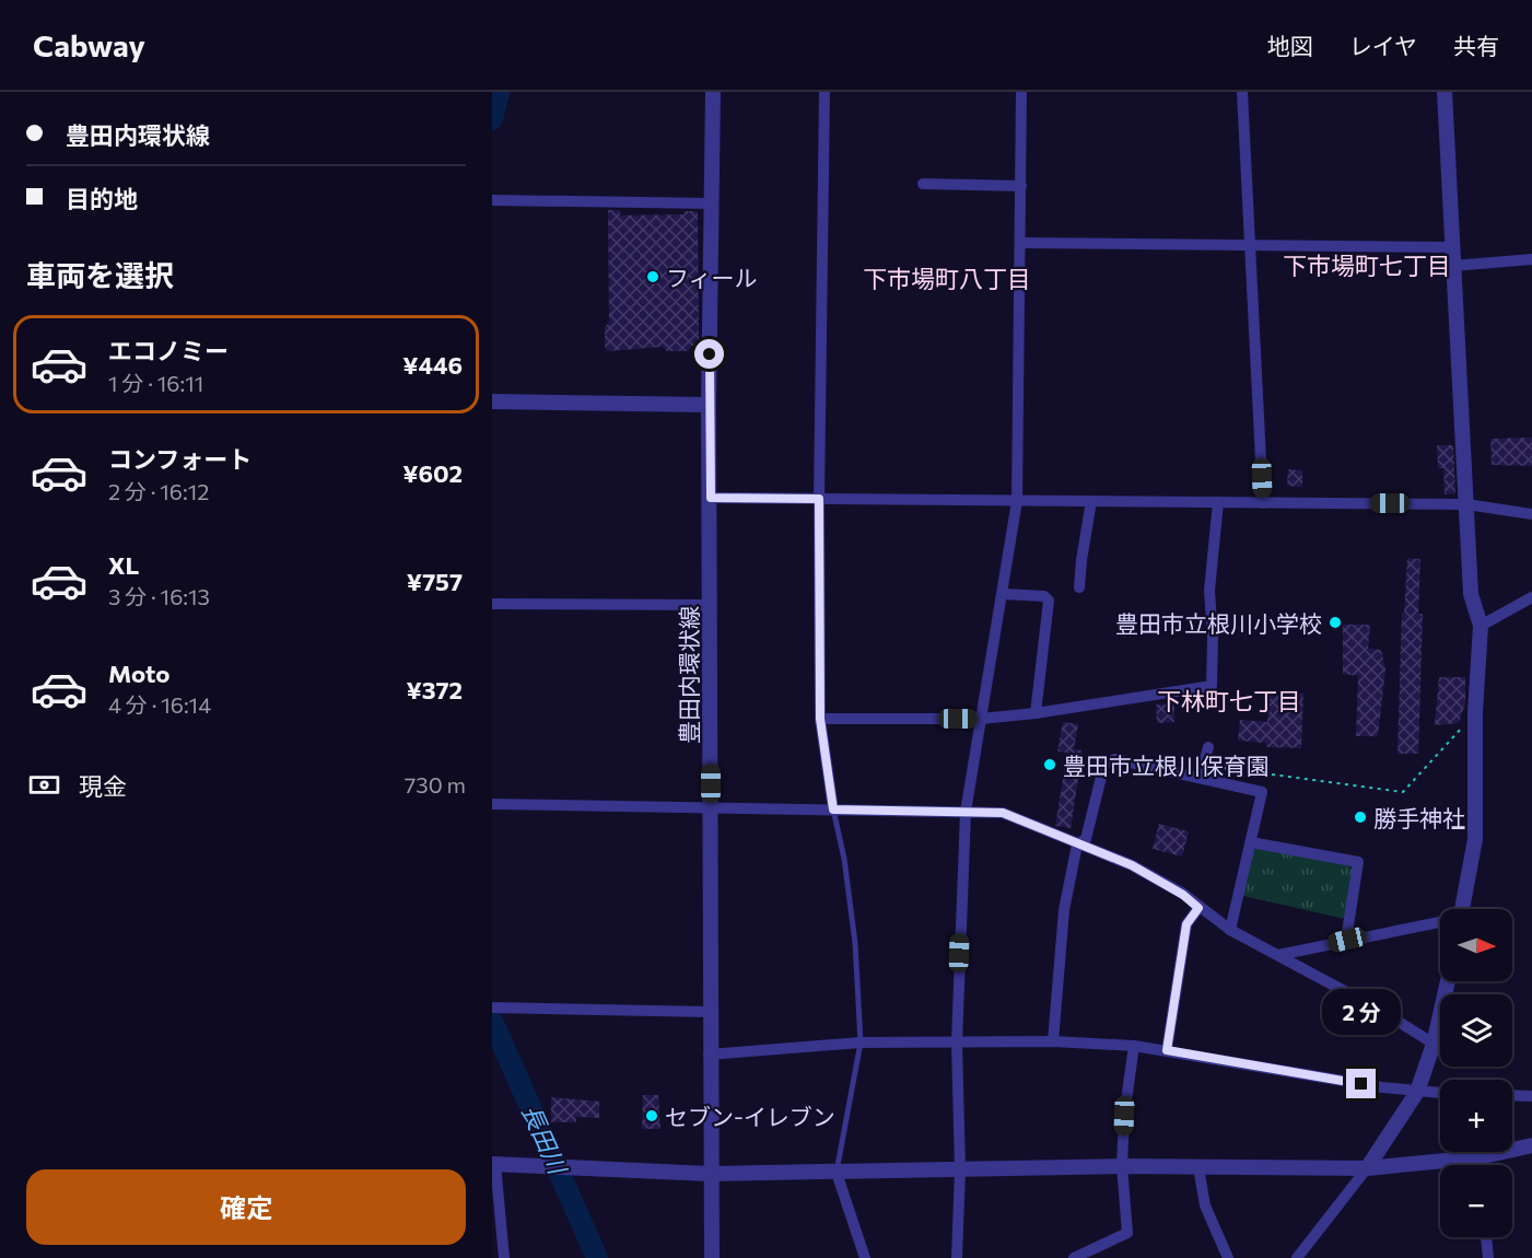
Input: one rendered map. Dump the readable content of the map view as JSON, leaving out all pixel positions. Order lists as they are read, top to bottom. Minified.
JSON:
{"streets":{"street":["豊田内環状線"]},"districts":["下市場町七丁目","下市場町八丁目","下林町七丁目"],"water":["長田川"],"places":["フィール","豊田市立根川小学校","豊田市立根川保育園","勝手神社","セブン-イレブン"],"north":"right","page":{"header":"Cabway","nav":["地図","レイヤ","共有"],"banner":["豊田内環状線","目的地"],"heading":"車両を選択","list":[{"name":"エコノミー","note":"1 分 · 16:11","value":"¥446"},{"name":"コンフォート","note":"2 分 · 16:12","value":"¥602"},{"name":"XL","note":"3 分 · 16:13","value":"¥757"},{"name":"Moto","note":"4 分 · 16:14","value":"¥372"}],"pay":["現金","730 m"],"map_buttons":["+","−"],"bubble":"2 分","buttons":"確定"}}
